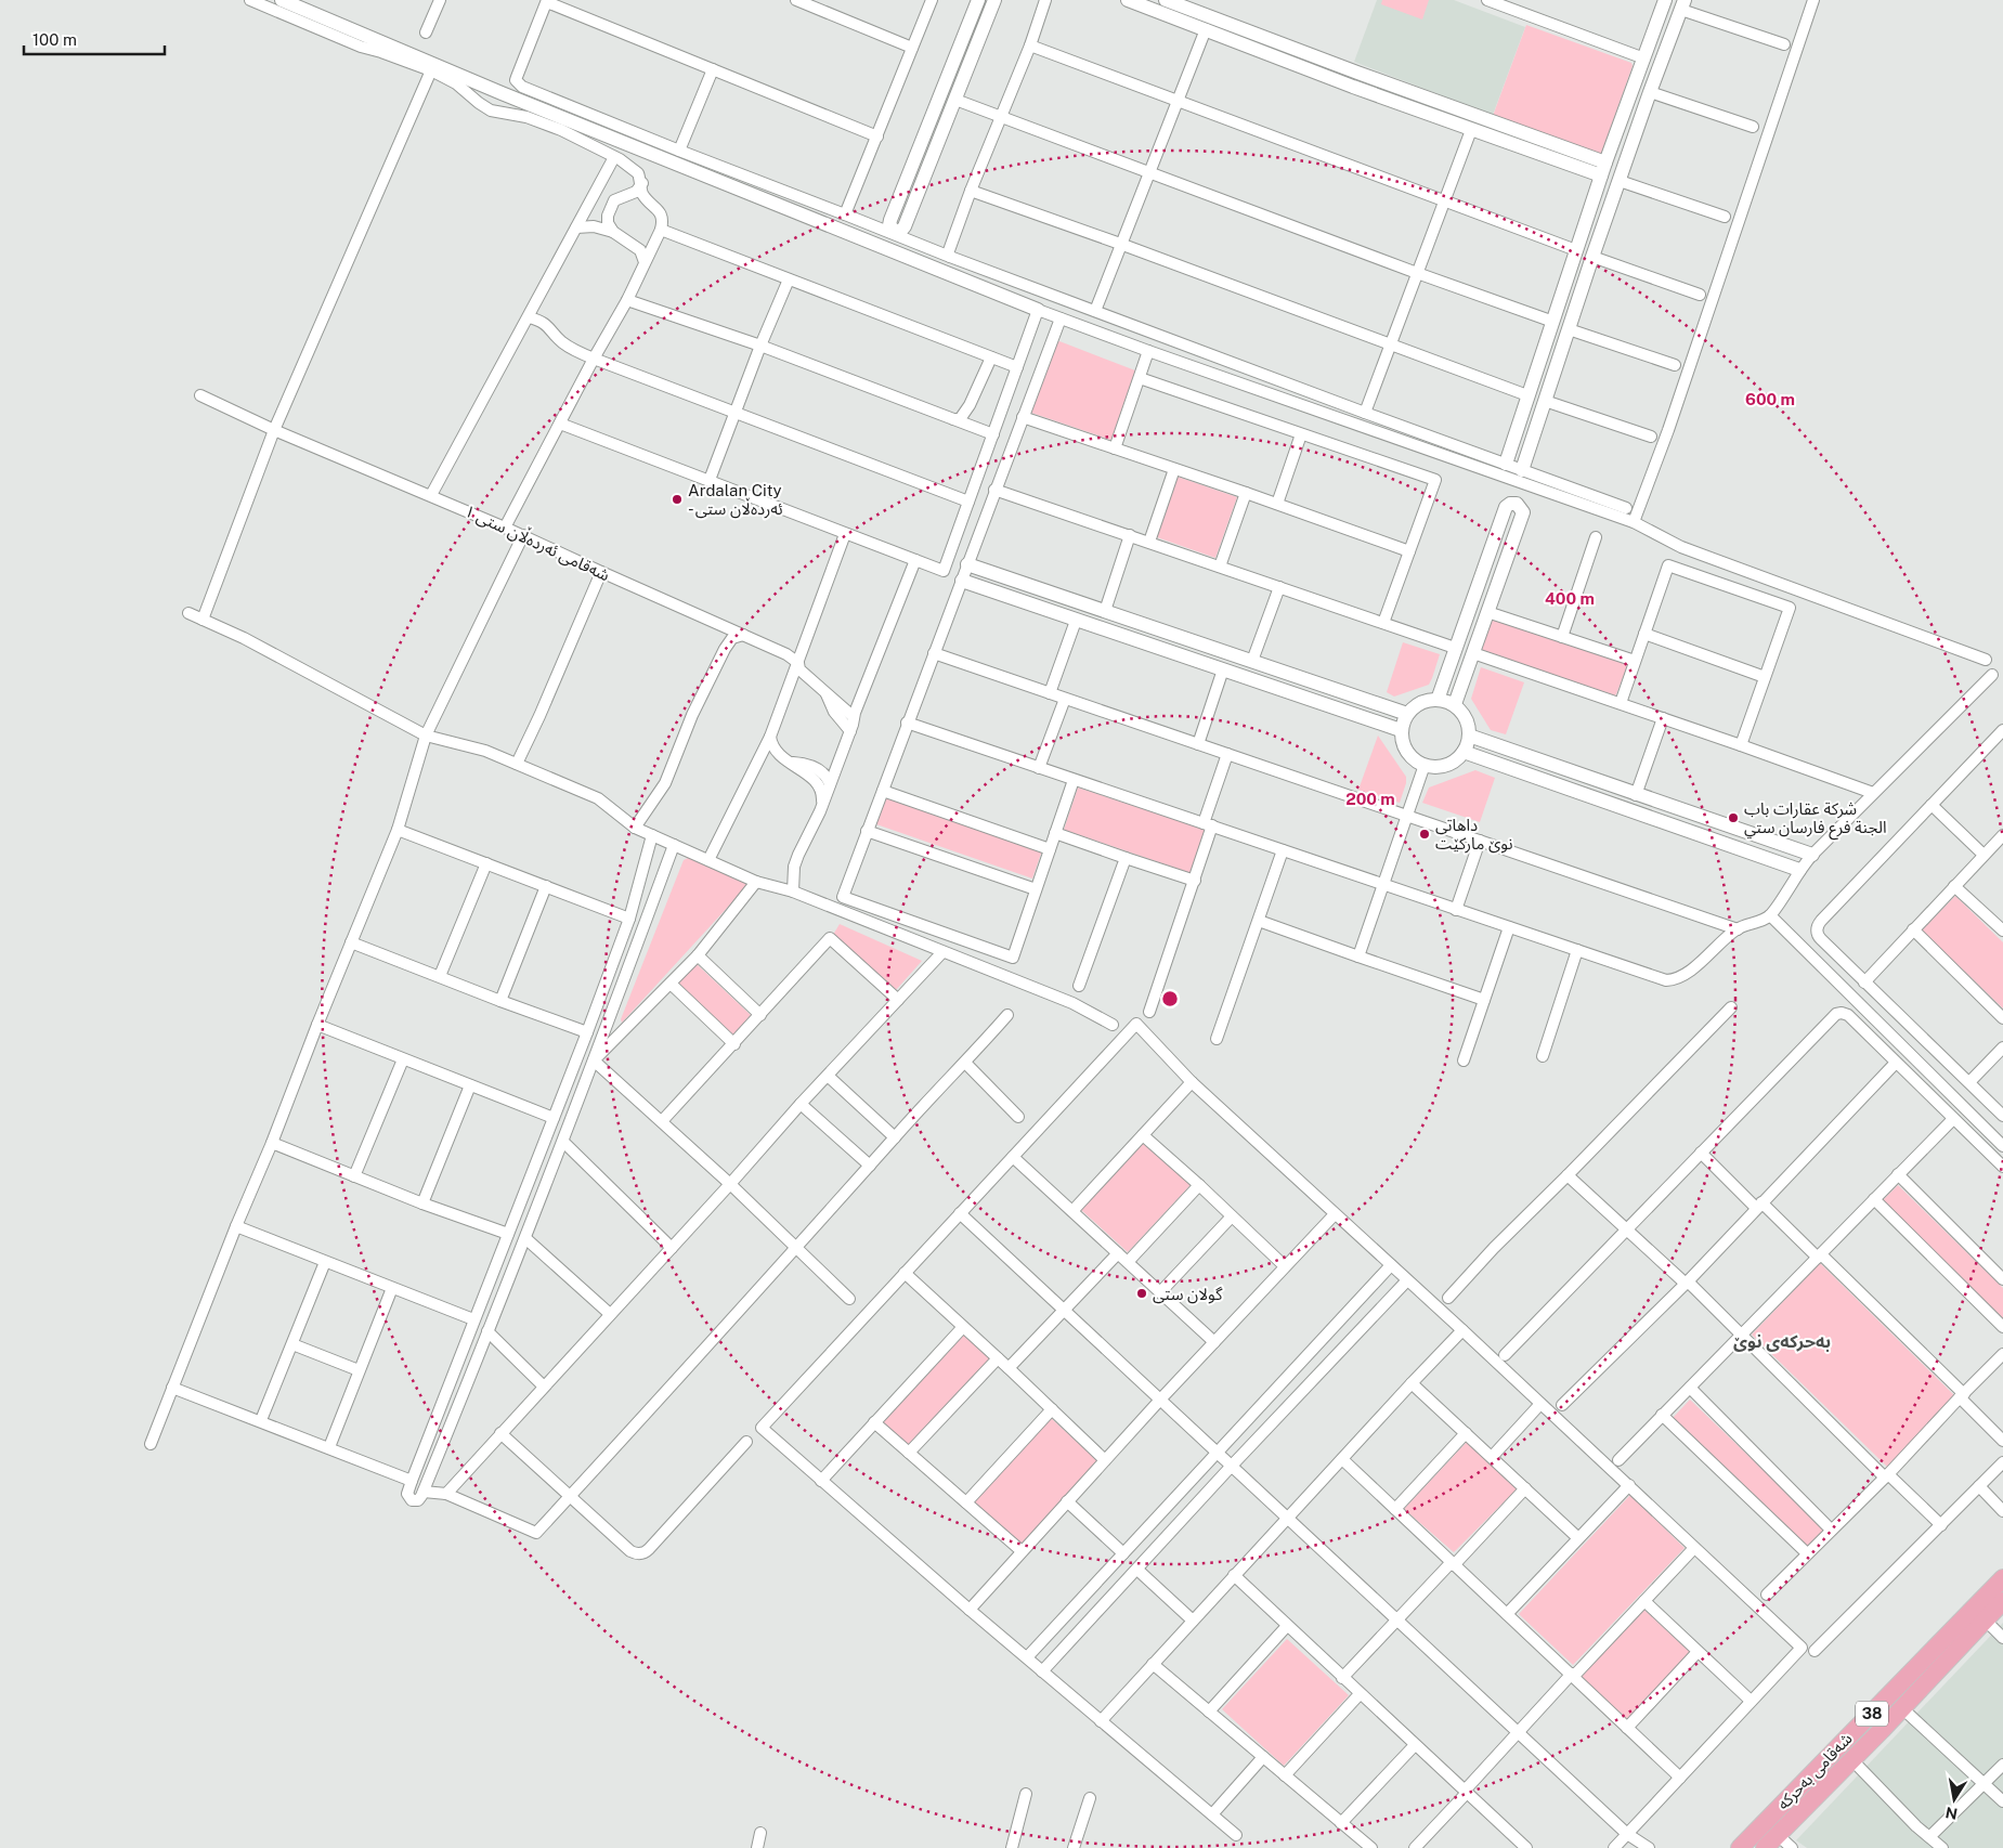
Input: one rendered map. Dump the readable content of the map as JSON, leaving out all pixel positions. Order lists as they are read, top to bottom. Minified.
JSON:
{"streets":{"main road":["38","شەقامی بەحرکە"],"street":["شەقامی ئەردەڵان ستی ١"]},"districts":["بەحرکەی نوێ"],"places":["Ardalan City - ئەردەڵان ستی","شرکة عقارات باب الجنة فرع فارسان ستي","داهاتی نوێ مارکێت","گولان ستی"],"scale_bar":"100 m","north":"bottom","rings":["600 m","400 m","200 m"]}
